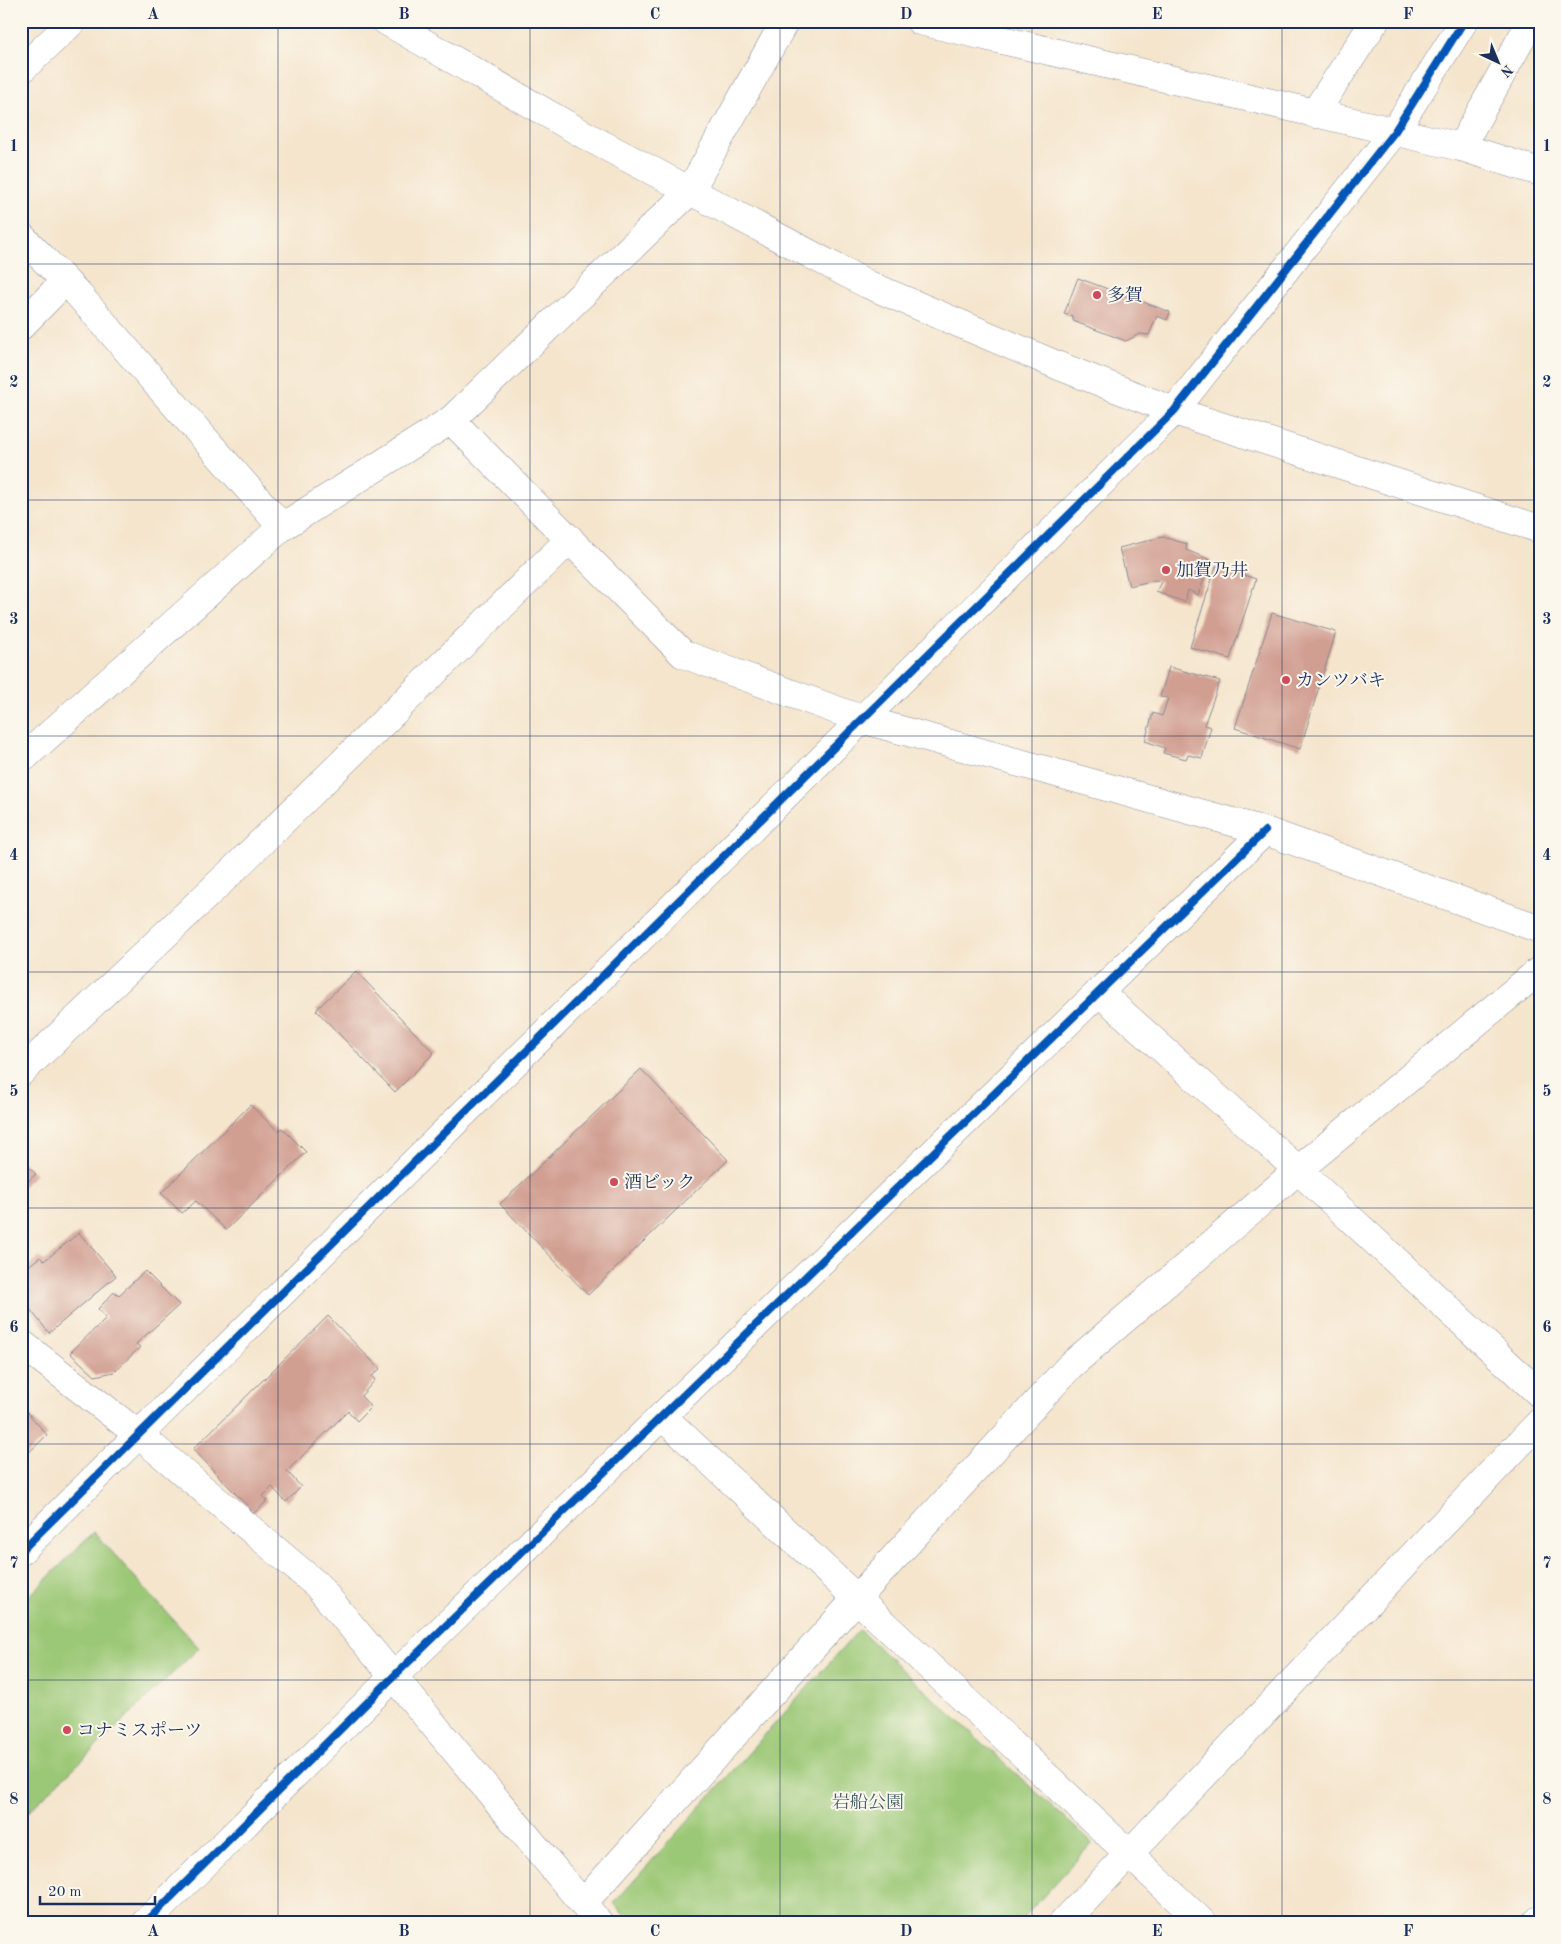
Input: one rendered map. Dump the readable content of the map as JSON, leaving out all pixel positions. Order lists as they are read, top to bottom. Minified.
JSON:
{"parks":["岩船公園"],"places":["多賀","加賀乃井","カンツバキ","酒ビック","コナミスポーツ"],"scale_bar":"20 m","north":"bottom right","grid":{"columns":["A","B","C","D","E","F"],"rows":["1","2","3","4","5","6","7","8"]}}
